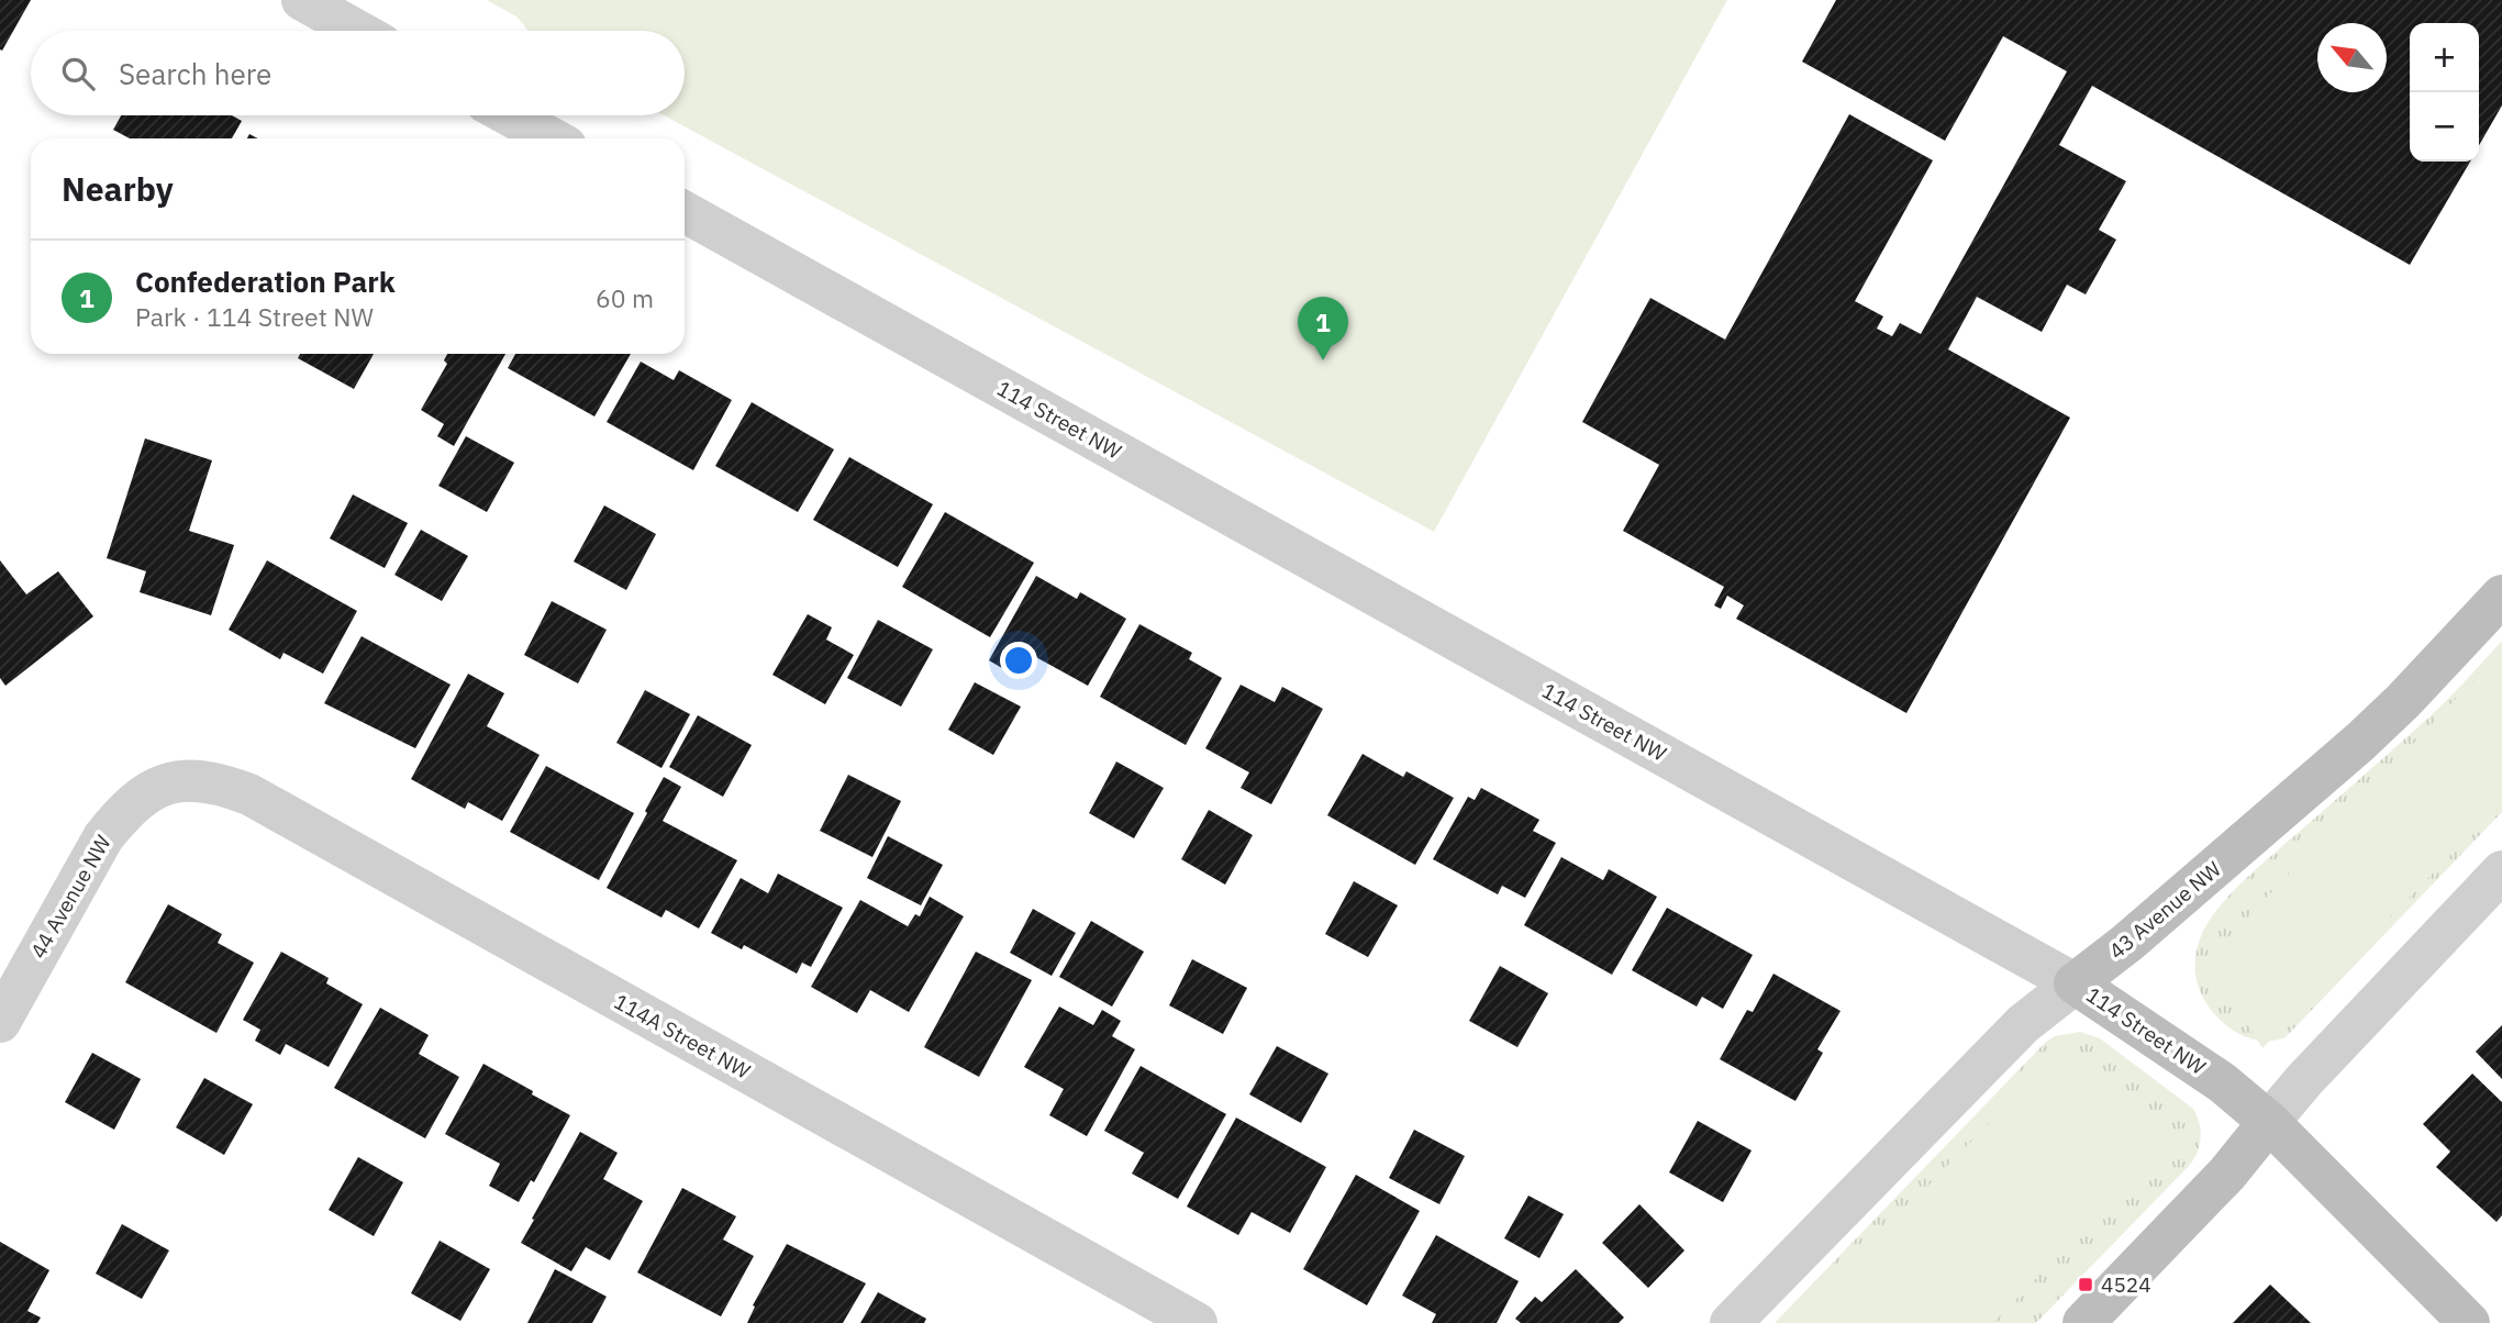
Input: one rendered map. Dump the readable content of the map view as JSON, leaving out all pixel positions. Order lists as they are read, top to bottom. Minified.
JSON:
{"streets":{"street":["114 Street NW","44 Avenue NW","43 Avenue NW","114A Street NW"]},"crossings":[["114 Street NW","43 Avenue NW"],["44 Avenue NW","114A Street NW"]],"places":{"transit":["4524"]},"north":"top left","page":{"map_buttons":["+","−"],"search":"Search here","heading":"Nearby","list":[{"mark":"1","name":"Confederation Park","note":"Park · 114 Street NW","value":"60 m"}],"pins":"1"}}
